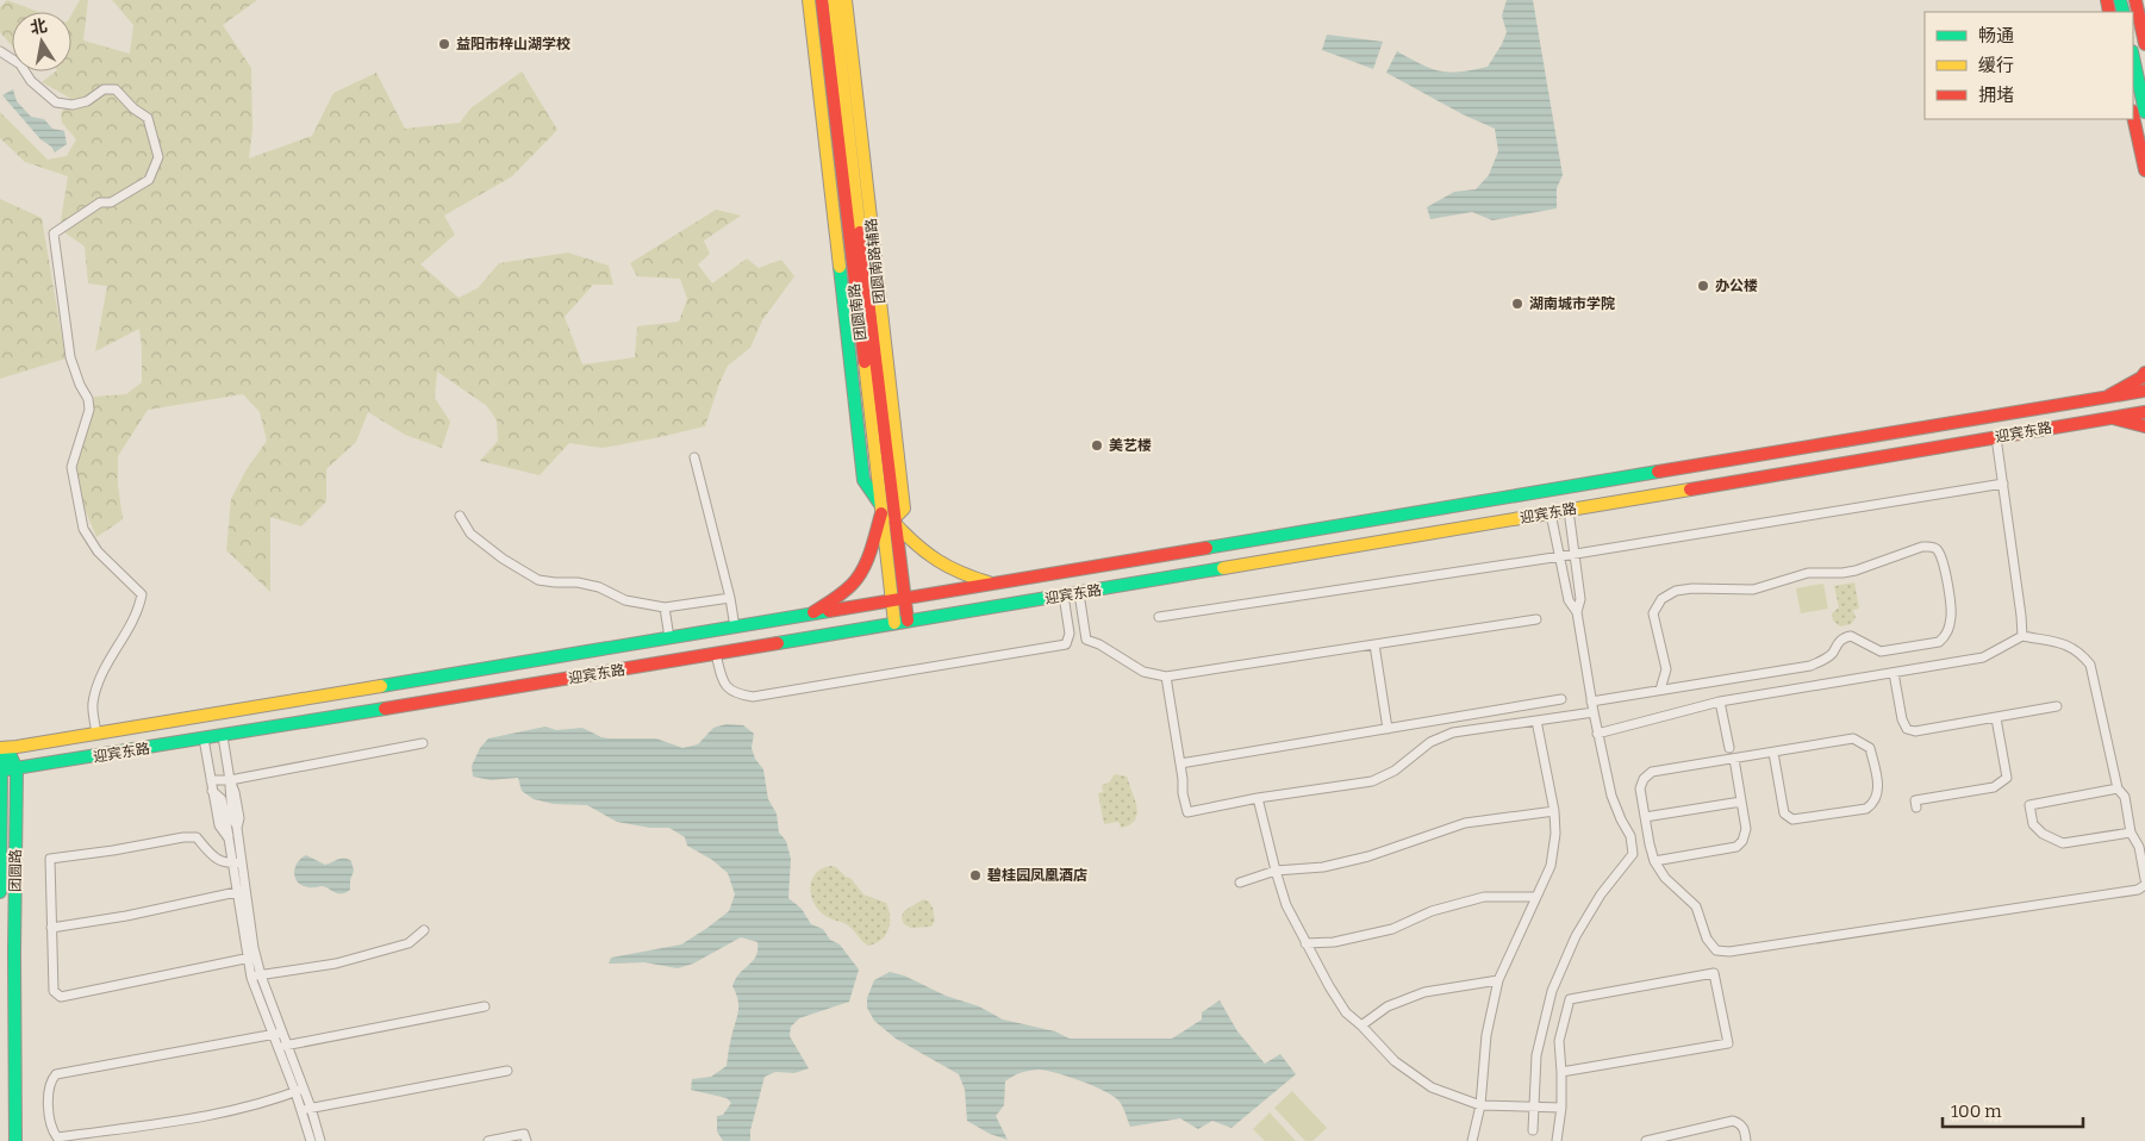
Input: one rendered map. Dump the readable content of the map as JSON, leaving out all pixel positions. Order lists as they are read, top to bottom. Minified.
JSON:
{"streets":{"main road":["团圆南路辅路","团圆南路","迎宾东路","团圆路"]},"crossings":[["团圆南路辅路","团圆南路"],["团圆南路","迎宾东路"],["迎宾东路","团圆路"]],"places":["益阳市梓山湖学校","办公楼","湖南城市学院","美艺楼","碧桂园凤凰酒店"],"legend":["畅通","缓行","拥堵"],"scale_bar":"100 m","north":"top"}
